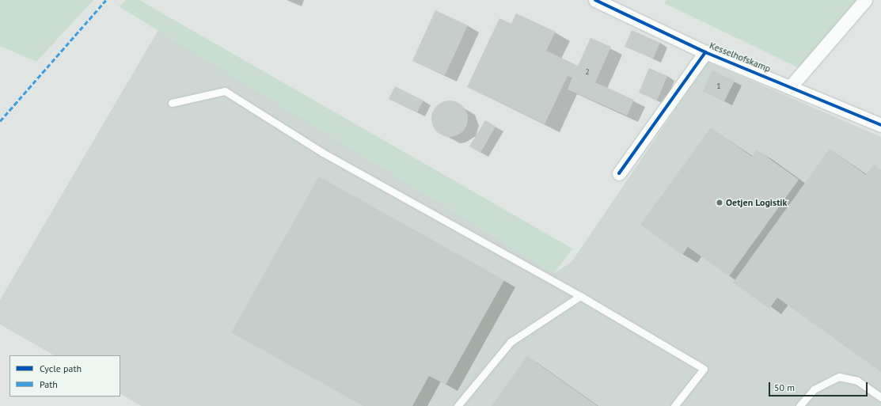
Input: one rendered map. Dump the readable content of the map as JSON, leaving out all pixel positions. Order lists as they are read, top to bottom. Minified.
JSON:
{"streets":{"street":["Kesselhofskamp"]},"places":["Oetjen Logistik"],"house_numbers":["2","1"],"legend":["Cycle path","Path"],"scale_bar":"50 m"}
